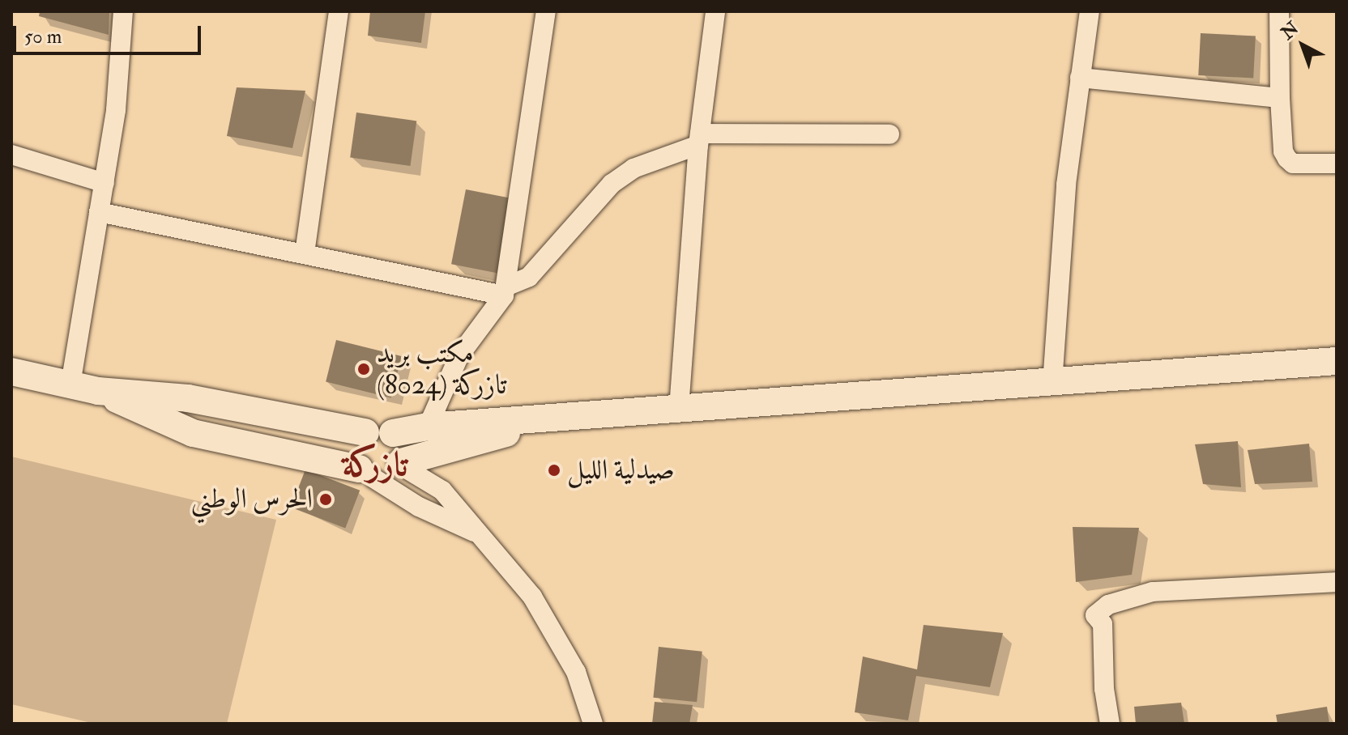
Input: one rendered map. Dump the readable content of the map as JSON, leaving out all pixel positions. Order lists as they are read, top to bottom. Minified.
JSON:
{"districts":["تازركة"],"places":["مكتب بريد تازركة (8024)","صيدلية الليل","الحرس الوطني"],"scale_bar":"50 m","north":"top left"}
